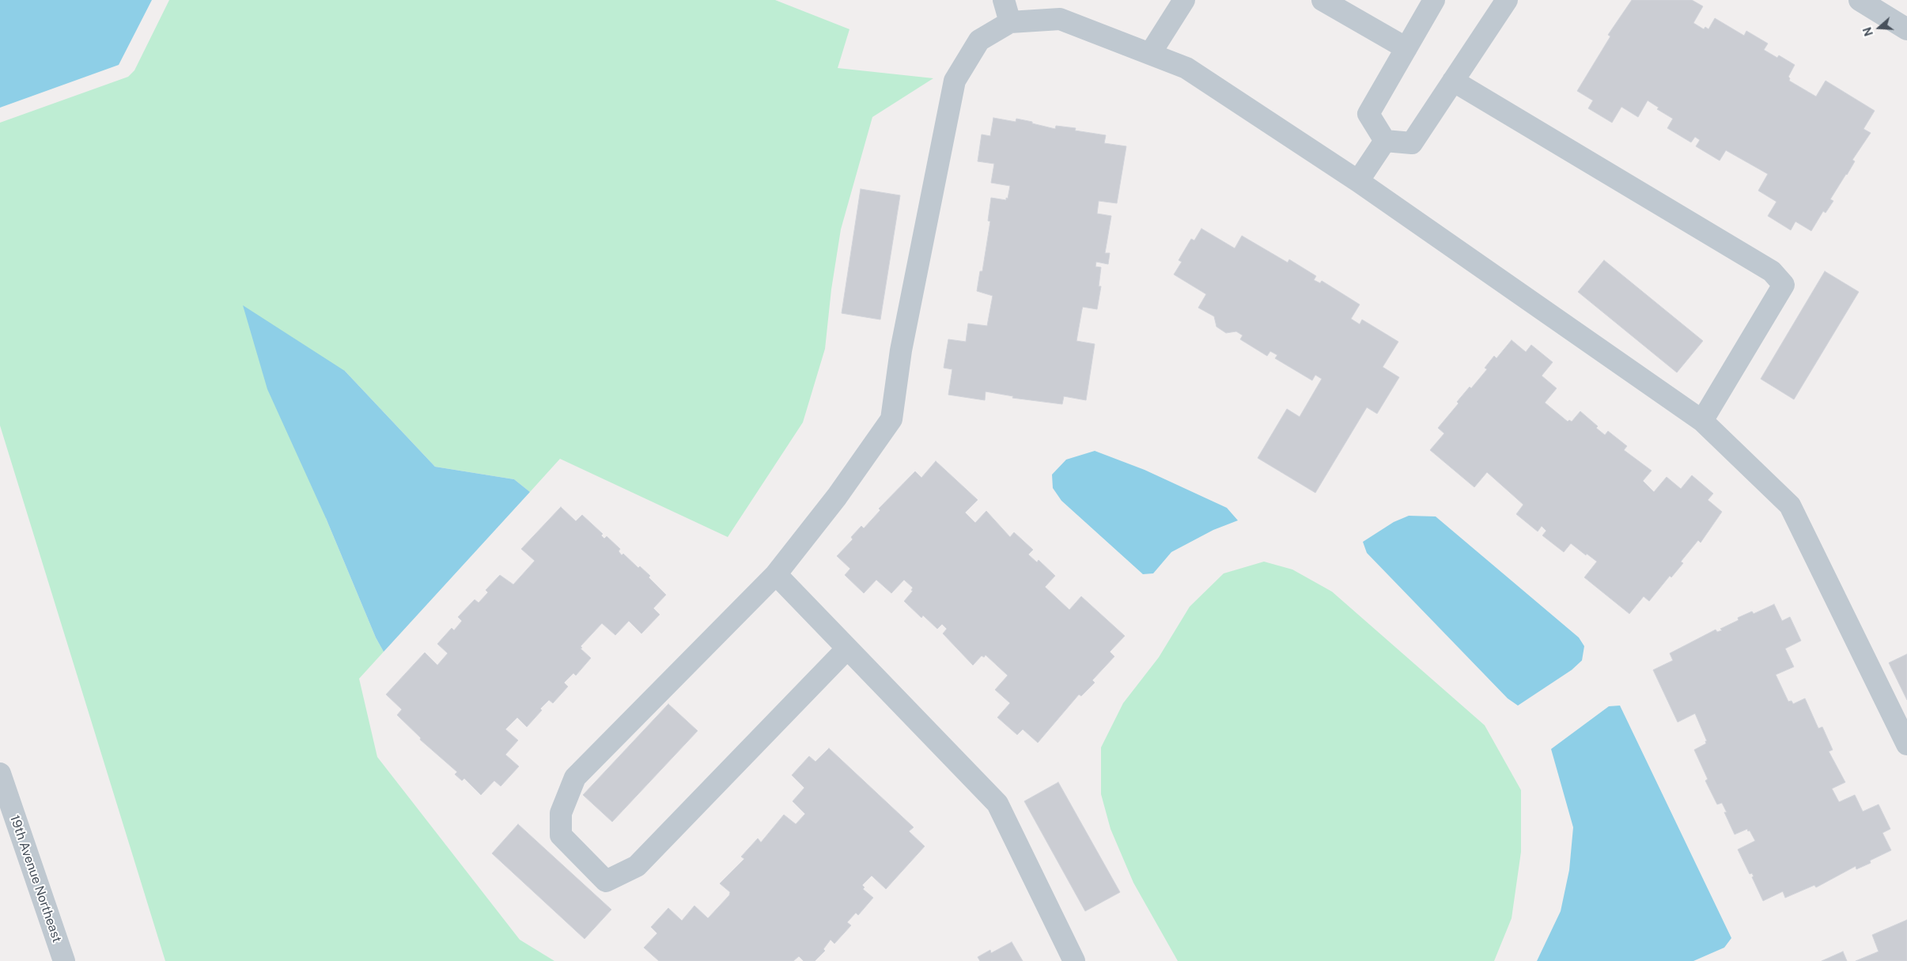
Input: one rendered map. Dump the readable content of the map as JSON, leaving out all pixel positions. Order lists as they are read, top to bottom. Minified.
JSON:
{"streets":{"street":["19th Avenue Northeast"]},"north":"left"}
